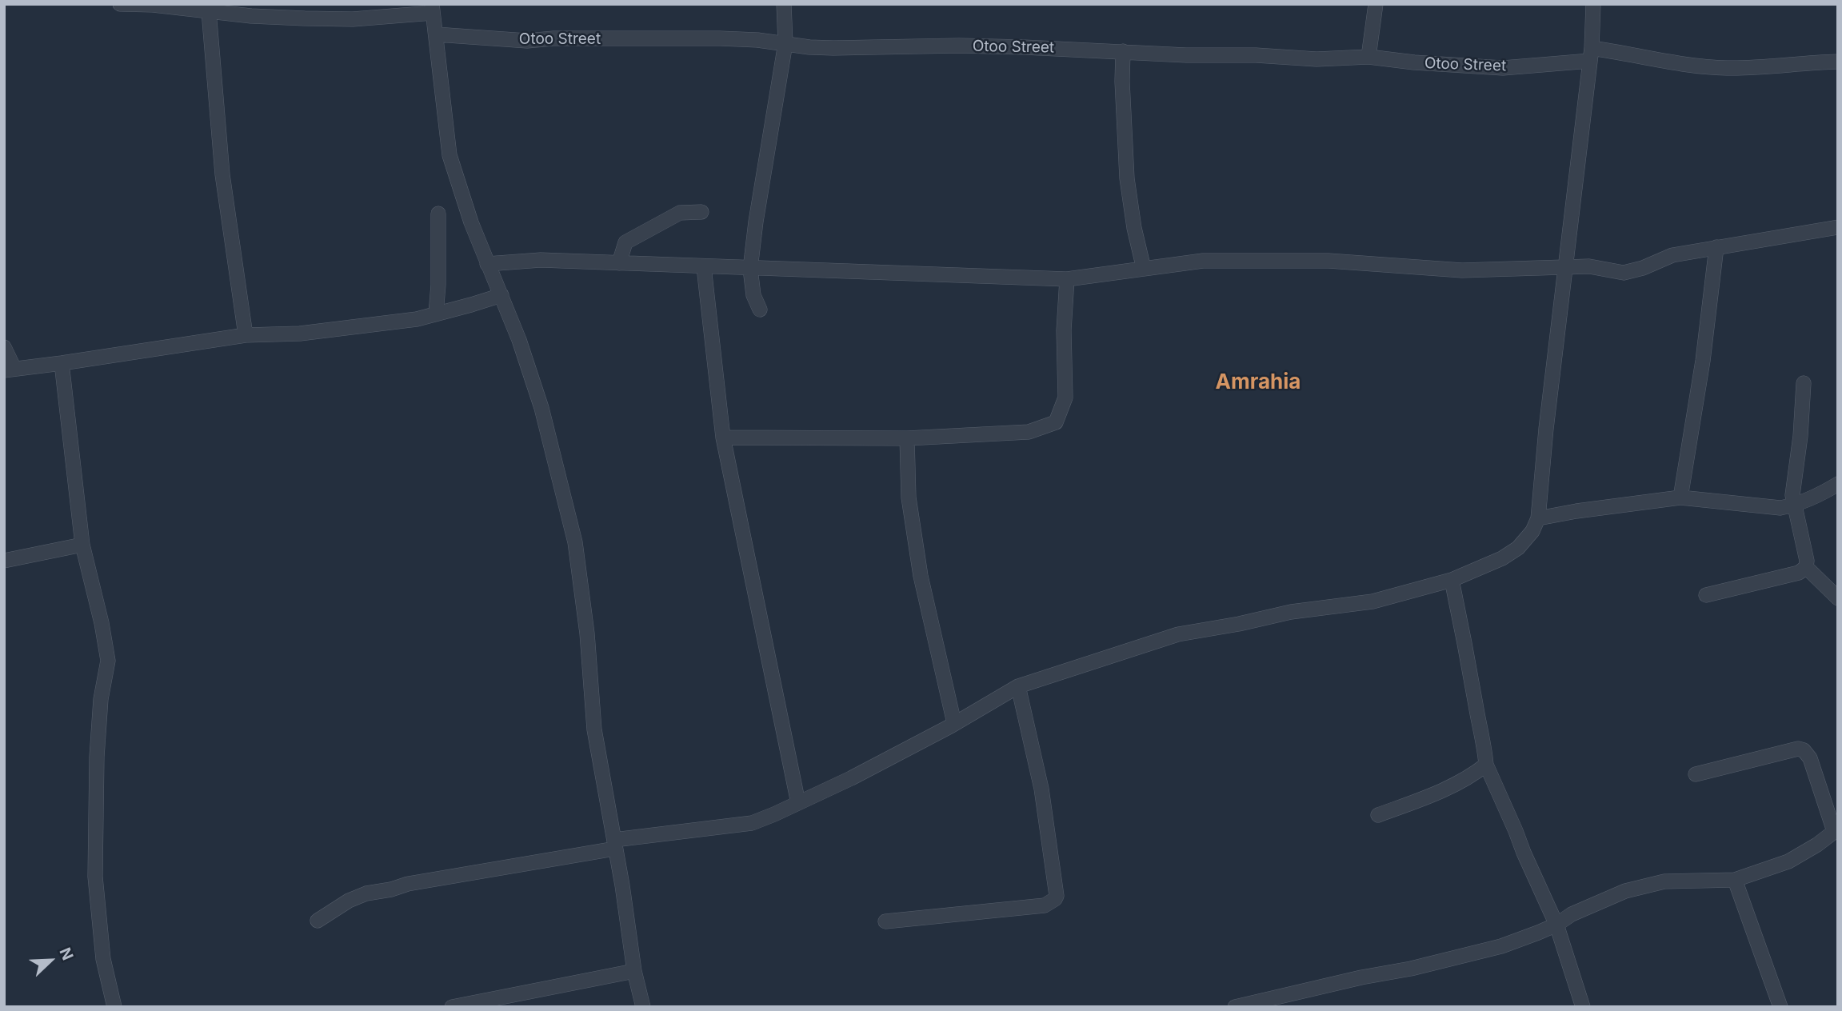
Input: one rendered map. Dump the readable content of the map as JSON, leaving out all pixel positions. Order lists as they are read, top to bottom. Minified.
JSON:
{"streets":{"street":["Otoo Street"]},"districts":["Amrahia"],"north":"top right"}
